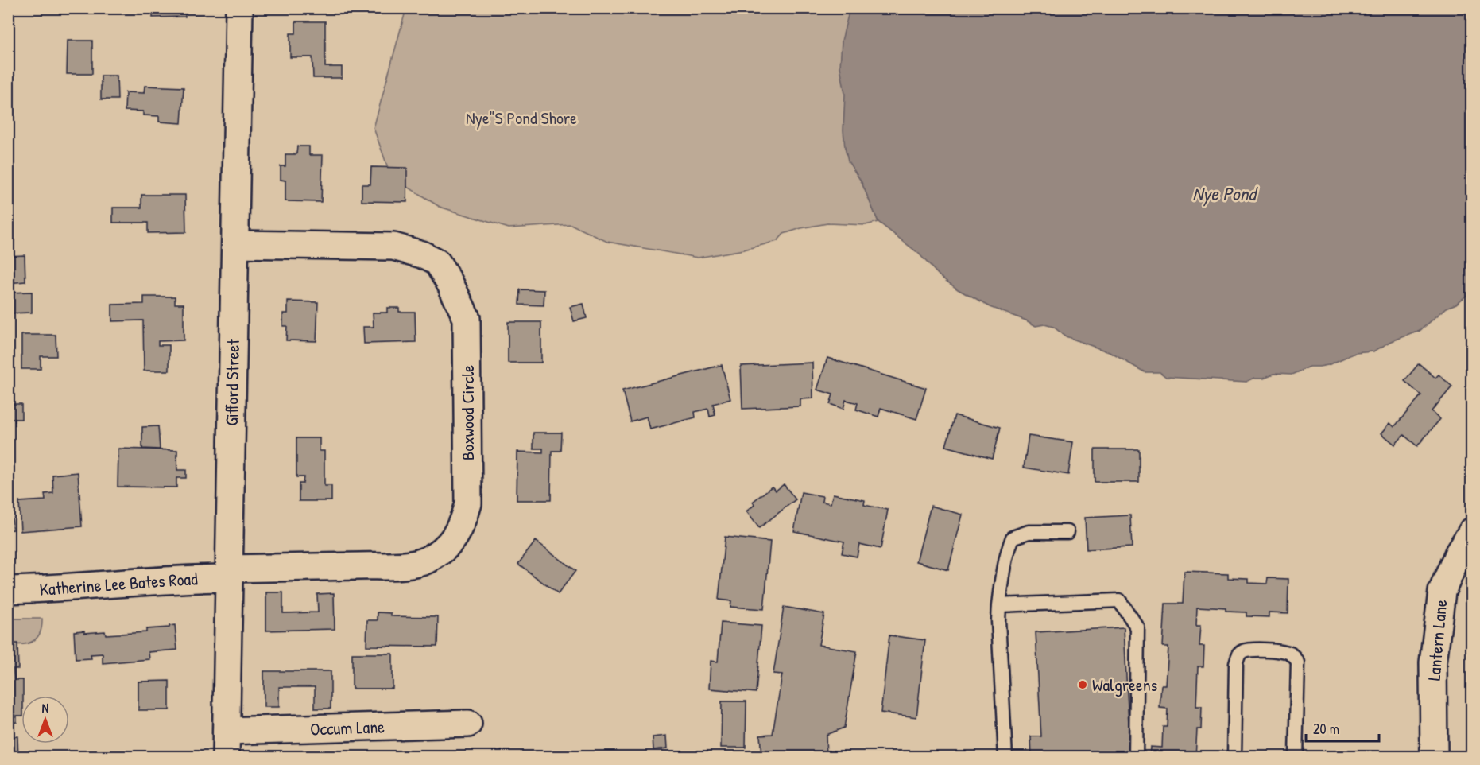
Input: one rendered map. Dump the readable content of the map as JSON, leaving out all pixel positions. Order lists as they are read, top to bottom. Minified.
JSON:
{"streets":{"street":["Gifford Street","Boxwood Circle","Katherine Lee Bates Road","Lantern Lane","Occum Lane"]},"crossings":[["Gifford Street","Boxwood Circle"],["Gifford Street","Katherine Lee Bates Road"],["Gifford Street","Occum Lane"],["Boxwood Circle","Katherine Lee Bates Road"]],"water":["Nye Pond"],"parks":["Nye\"S Pond Shore"],"places":["Walgreens"],"scale_bar":"20 m","north":"top"}
